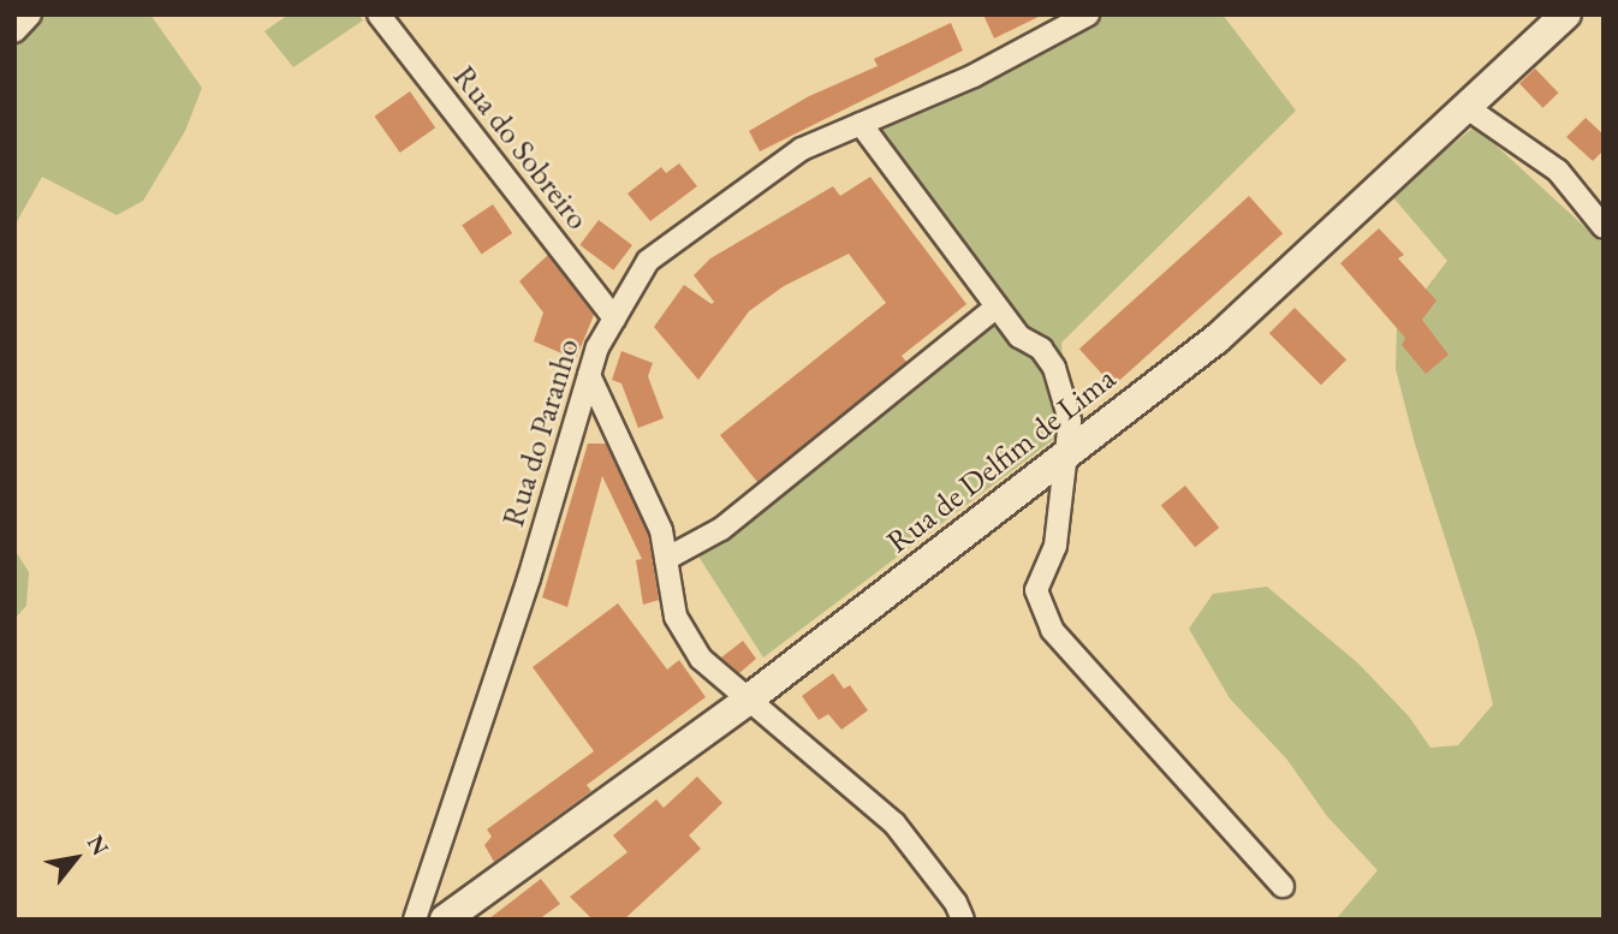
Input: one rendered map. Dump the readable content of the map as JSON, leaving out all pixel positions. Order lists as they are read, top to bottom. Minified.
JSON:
{"streets":{"main road":["Rua de Delfim de Lima"],"street":["Rua do Sobreiro","Rua do Paranho"]},"crossings":[["Rua do Sobreiro","Rua do Paranho"]],"north":"top right"}
